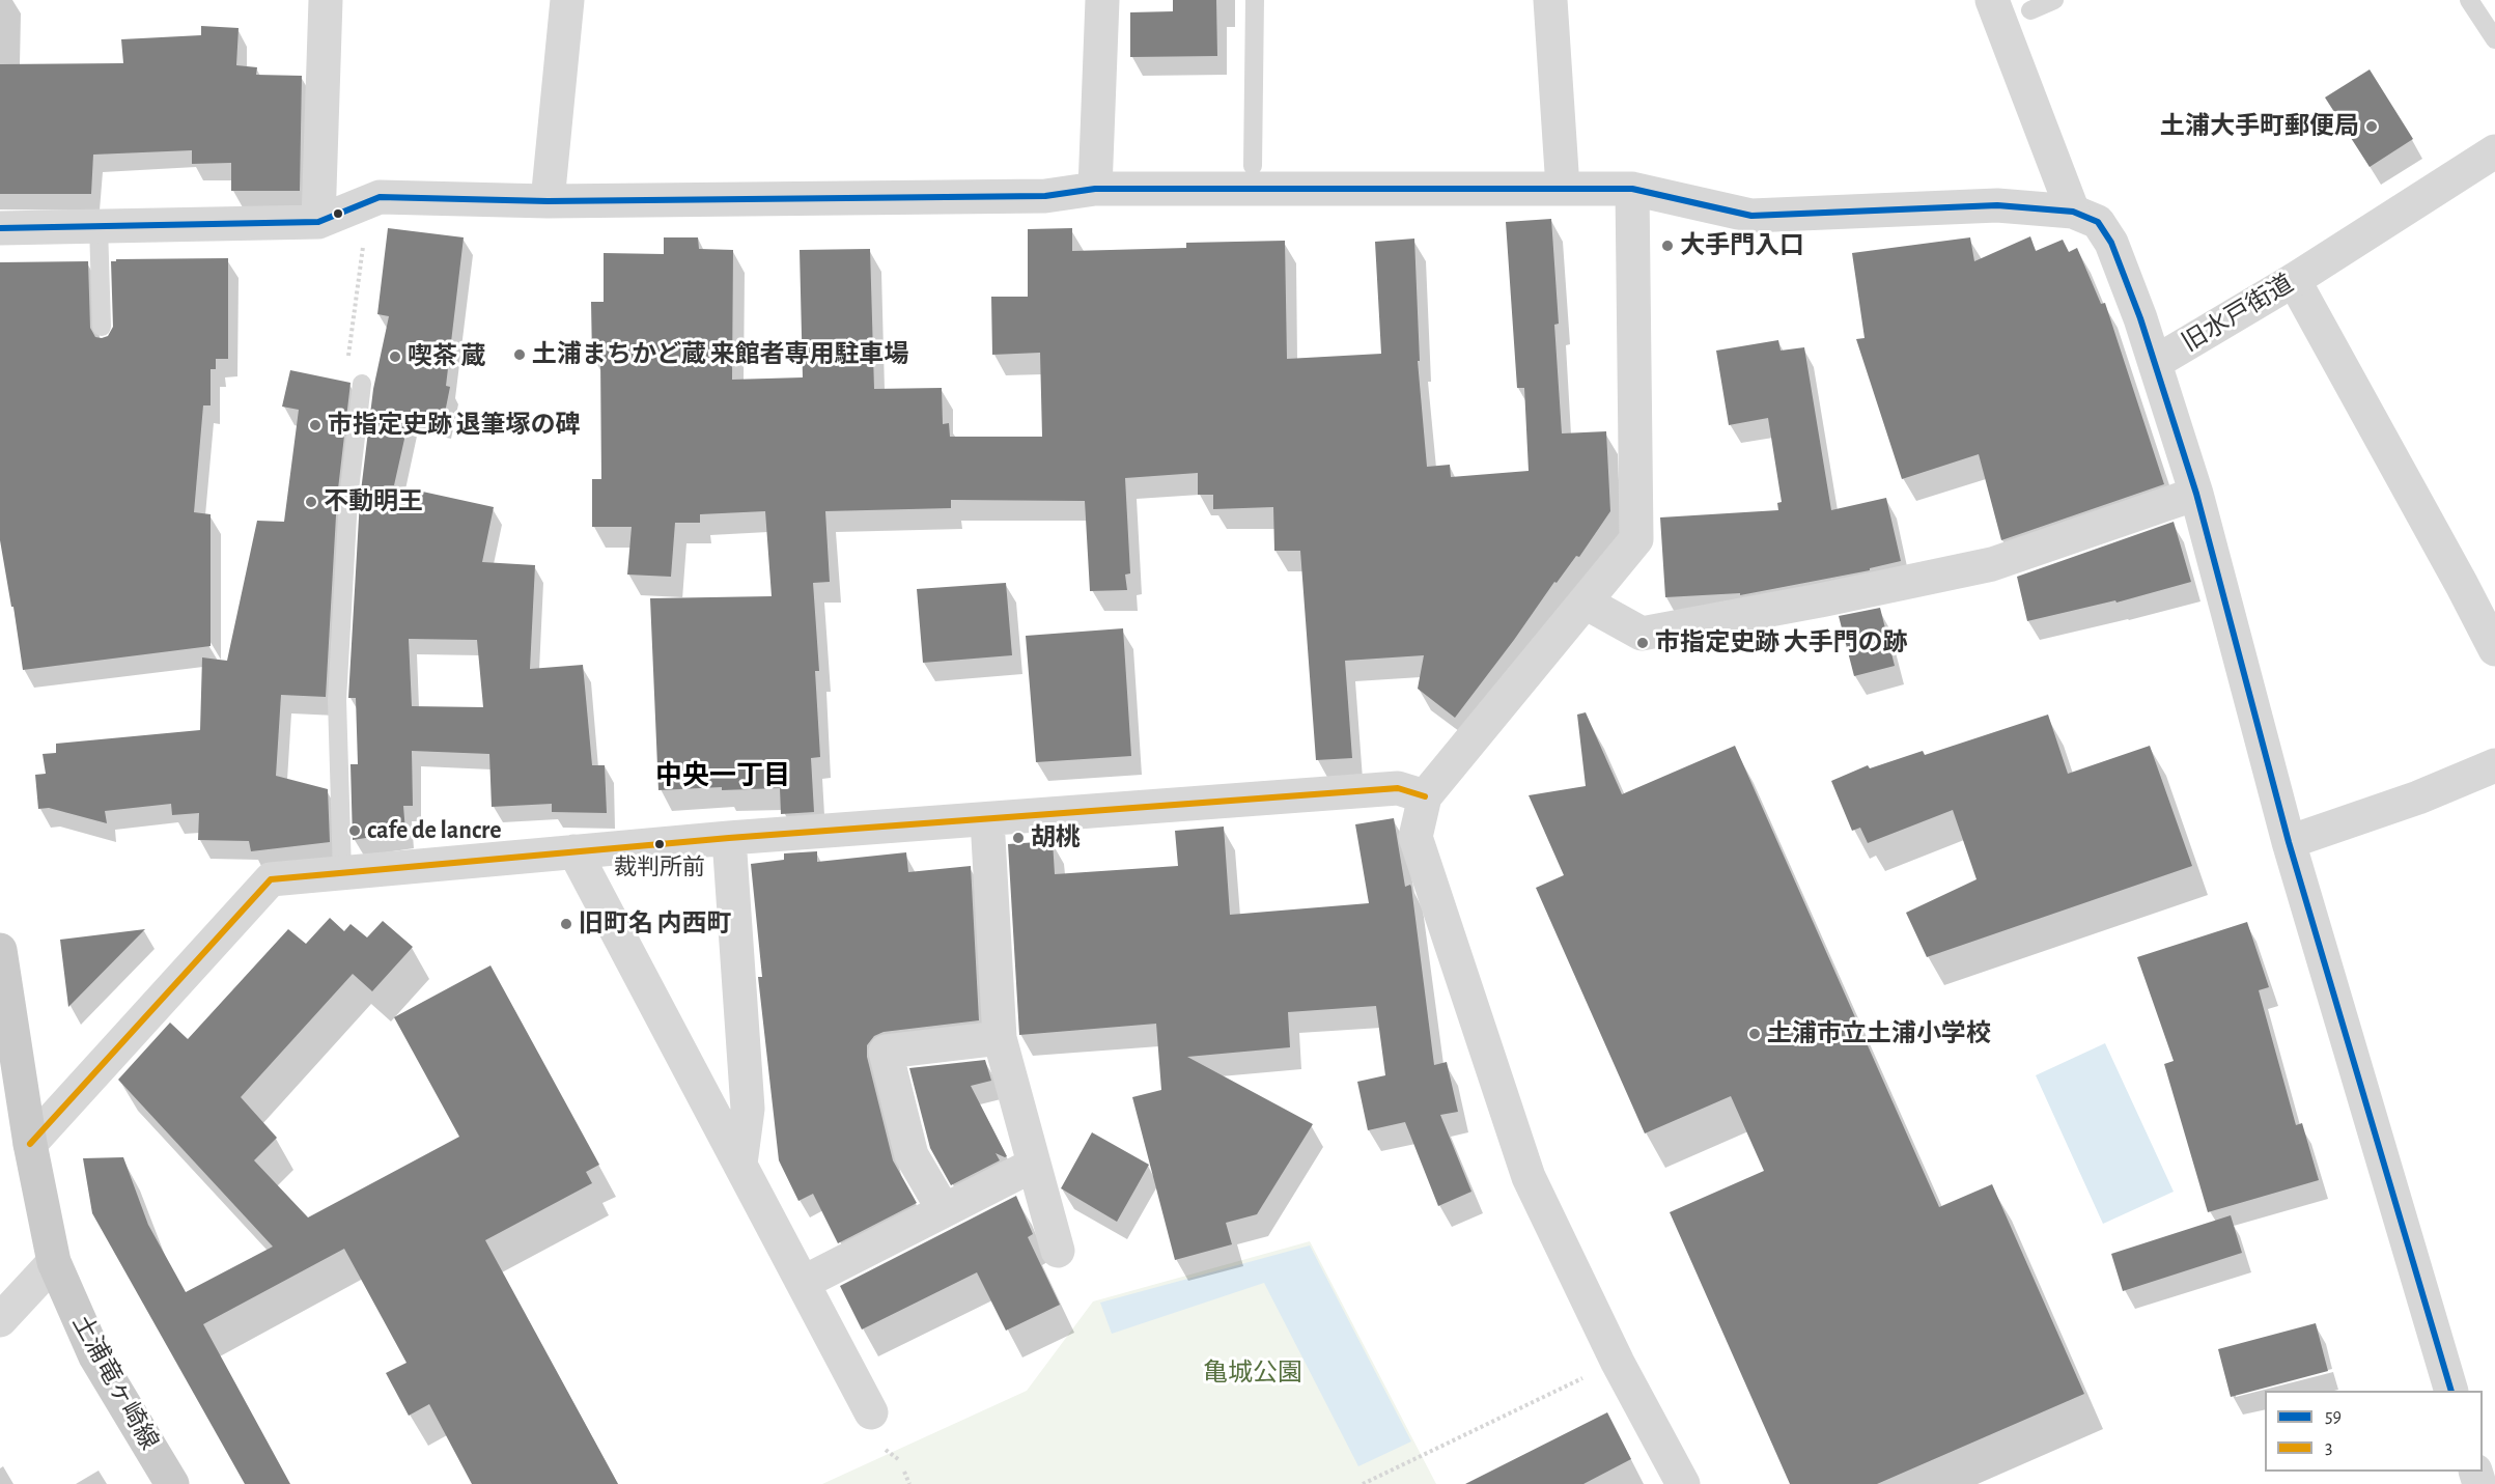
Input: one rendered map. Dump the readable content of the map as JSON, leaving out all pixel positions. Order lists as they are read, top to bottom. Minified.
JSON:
{"streets":{"main road":["土浦竜ヶ崎線"],"street":["旧水戸街道"]},"districts":["中央一丁目"],"parks":["亀城公園"],"places":["土浦大手町郵便局","大手門入口","土浦まちかど蔵 来館者専用駐車場","喫茶 蔵","市指定史跡 退筆塚の碑","不動明王","市指定史跡 大手門の跡","cafe de lancre","胡桃","裁判所前","旧町名 内西町","土浦市立土浦小学校"],"lines":["transit line 59","transit line 3"],"legend":["59","3"]}
